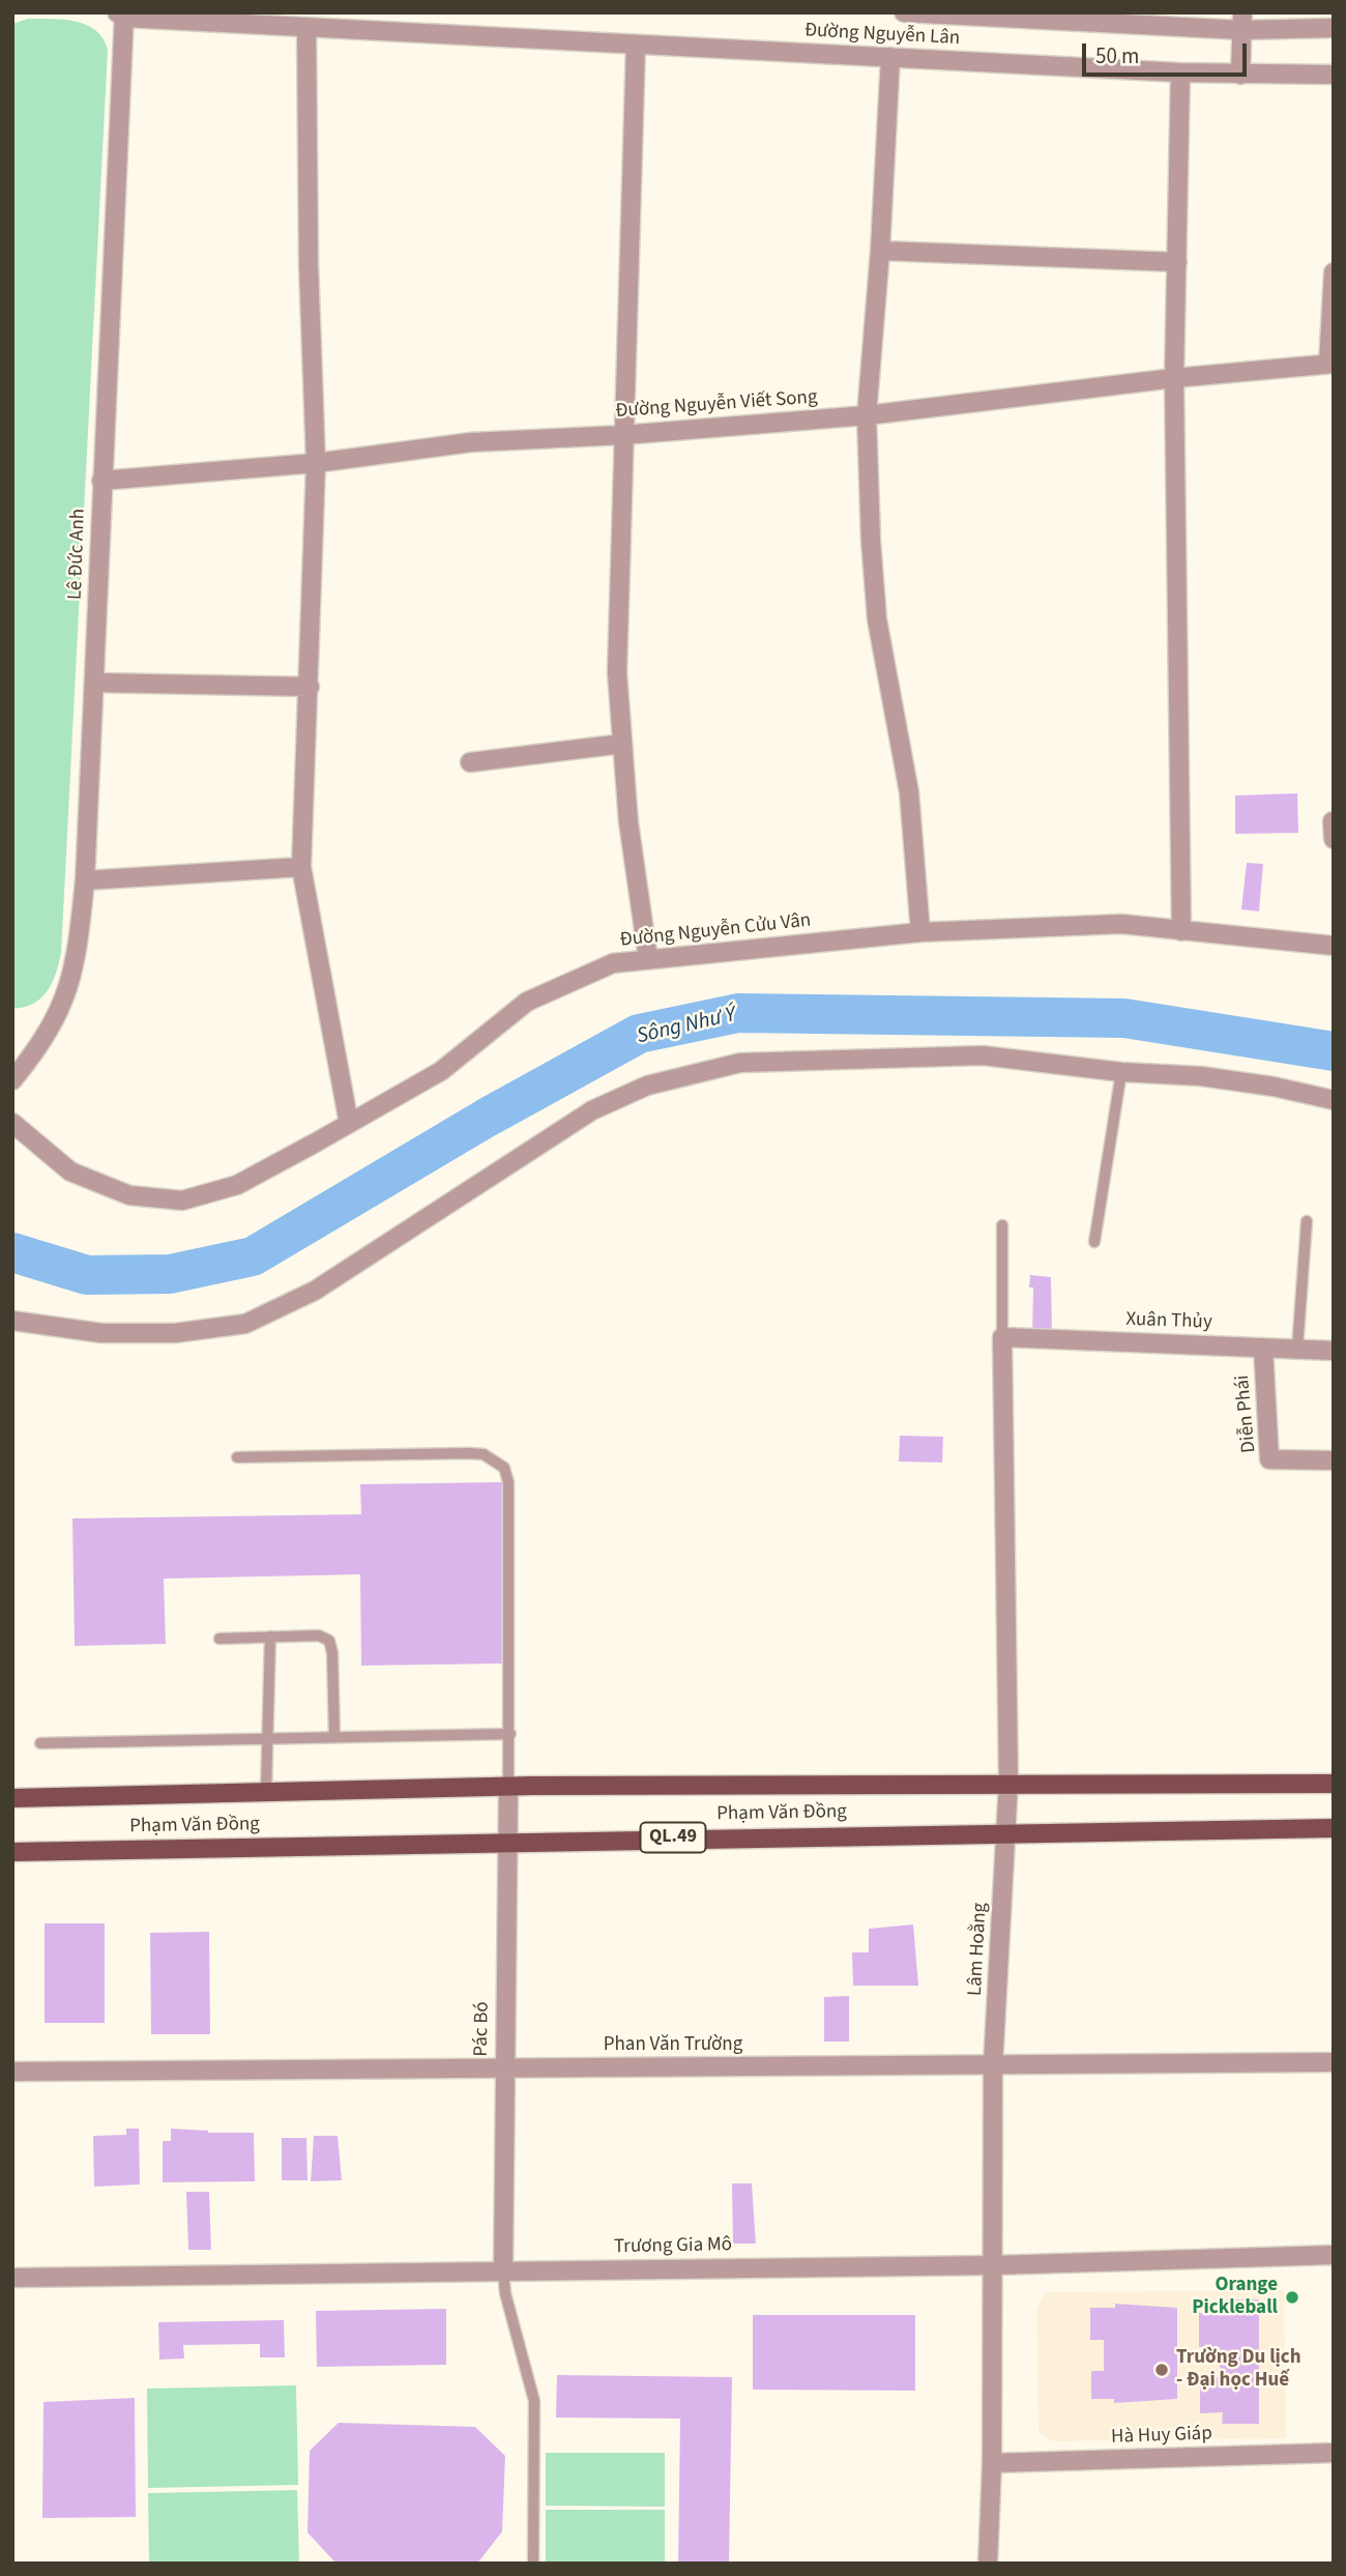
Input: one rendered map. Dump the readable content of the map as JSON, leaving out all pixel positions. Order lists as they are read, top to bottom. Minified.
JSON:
{"streets":{"main road":["Phạm Văn Đồng","QL.49"],"street":["Đường Nguyễn Lân","Đường Nguyễn Viết Song","Lê Đức Anh","Đường Nguyễn Cửu Vân","Xuân Thủy","Diễn Phái","Lâm Hoằng","Pác Bó","Phan Văn Trường","Trương Gia Mô","Hà Huy Giáp"]},"crossings":[["Đường Nguyễn Lân","Lê Đức Anh"],["Đường Nguyễn Viết Song","Lê Đức Anh"],["Xuân Thủy","Diễn Phái"],["Xuân Thủy","Lâm Hoằng"],["Phạm Văn Đồng","Lâm Hoằng"],["Phạm Văn Đồng","Pác Bó"],["Lâm Hoằng","Phan Văn Trường"],["Lâm Hoằng","Trương Gia Mô"],["Lâm Hoằng","Hà Huy Giáp"],["Pác Bó","Phan Văn Trường"],["Pác Bó","Trương Gia Mô"]],"water":["Sông Như Ý"],"places":["Orange Pickleball","Trường Du lịch - Đại học Huế"],"scale_bar":"50 m"}
